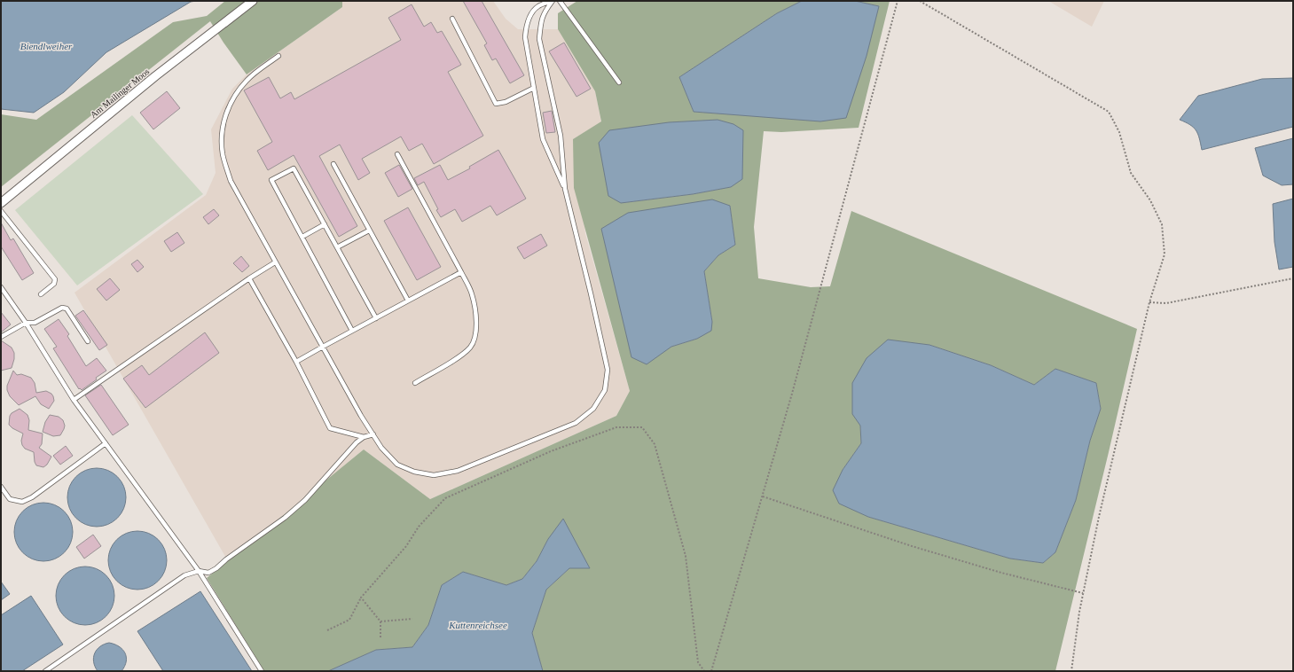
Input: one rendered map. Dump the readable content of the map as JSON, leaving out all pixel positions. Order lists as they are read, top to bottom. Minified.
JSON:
{"streets":{"street":["Am Mailinger Moos"]},"water":["Biendlweiher","Kuttenreichsee"]}
